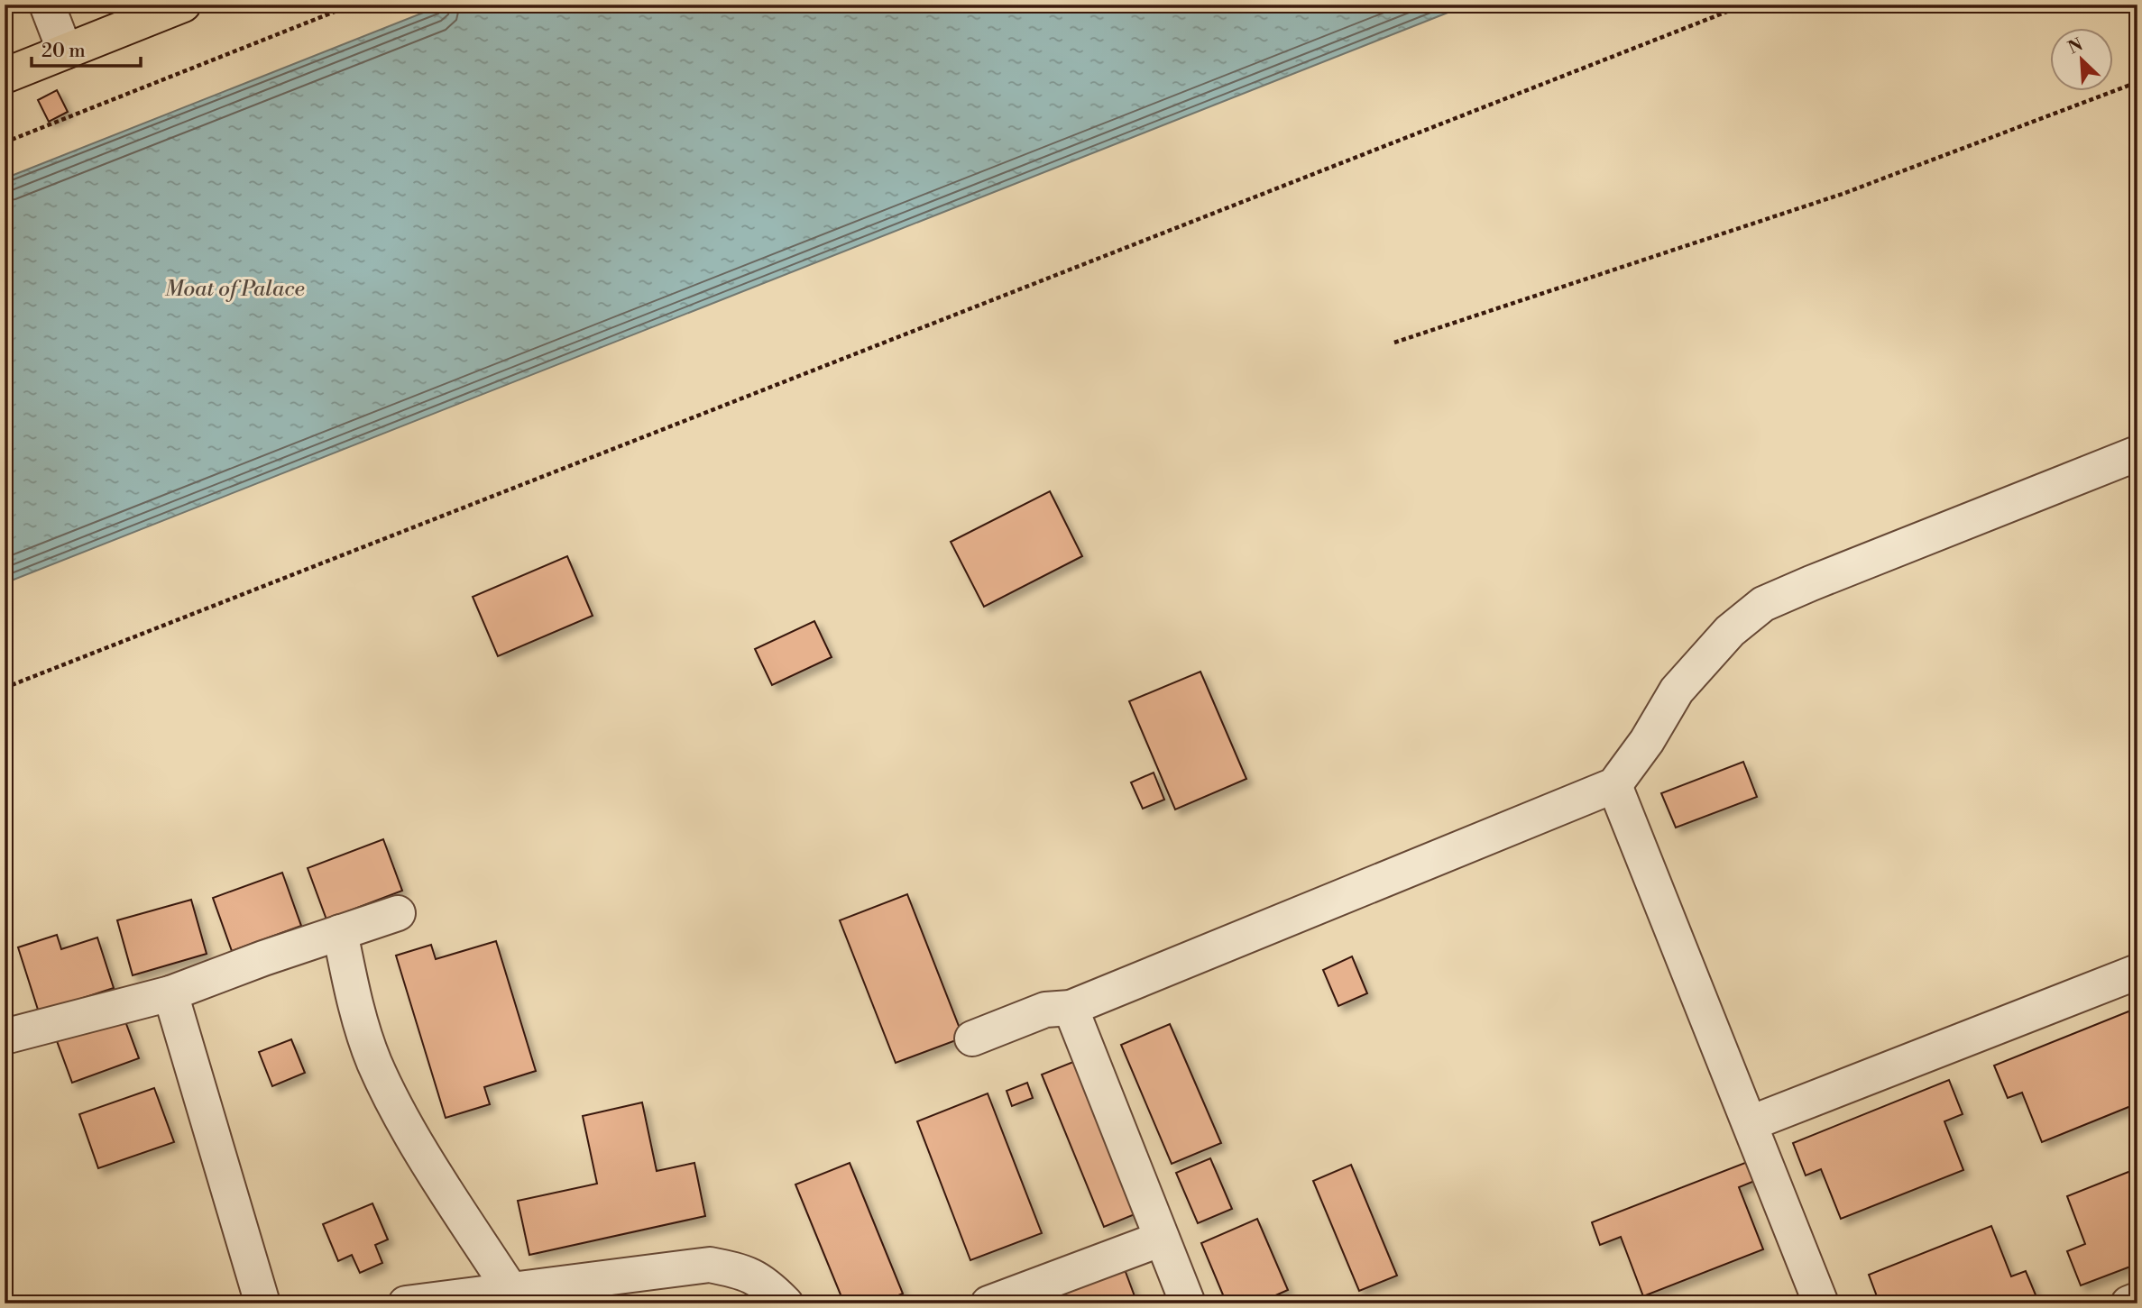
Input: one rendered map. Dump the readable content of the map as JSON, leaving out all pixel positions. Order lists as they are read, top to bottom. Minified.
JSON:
{"water":["Moat of Palace"],"scale_bar":"20 m","north":"top left"}
